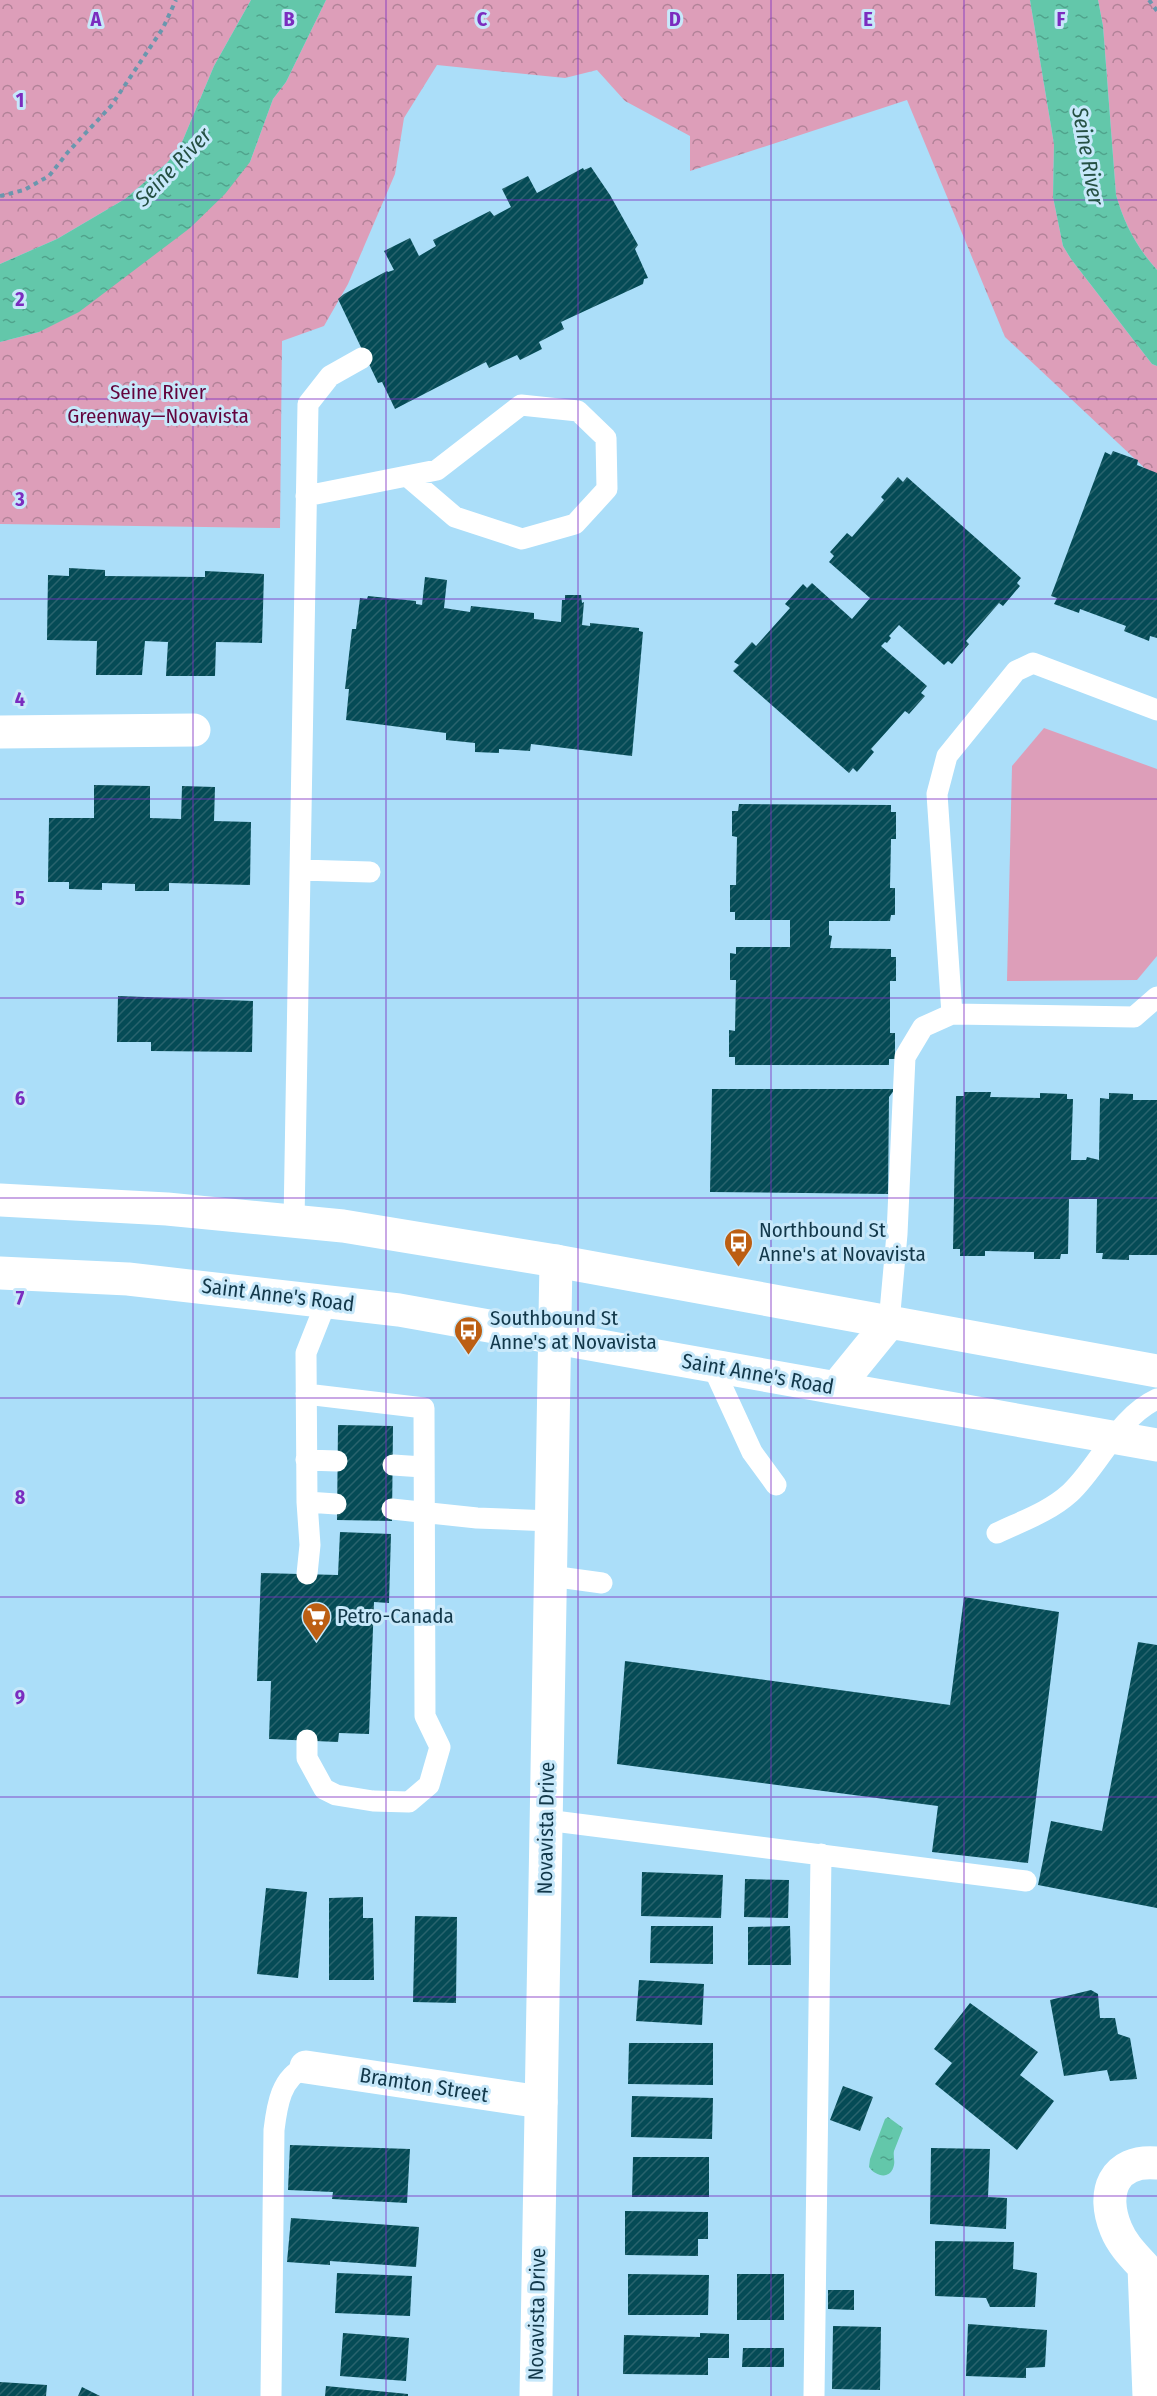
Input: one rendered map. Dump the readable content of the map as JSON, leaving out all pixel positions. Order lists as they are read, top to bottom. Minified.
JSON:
{"streets":{"main road":["Saint Anne's Road","Novavista Drive","Bramton Street"]},"crossings":[["Saint Anne's Road","Novavista Drive"],["Novavista Drive","Bramton Street"]],"water":["Seine River"],"parks":["Seine River Greenway—Novavista"],"places":{"bus stop":["Northbound St Anne's at Novavista","Southbound St Anne's at Novavista"],"supermarket":["Petro-Canada"]},"grid":{"columns":["A","B","C","D","E","F"],"rows":["1","2","3","4","5","6","7","8","9"]}}
